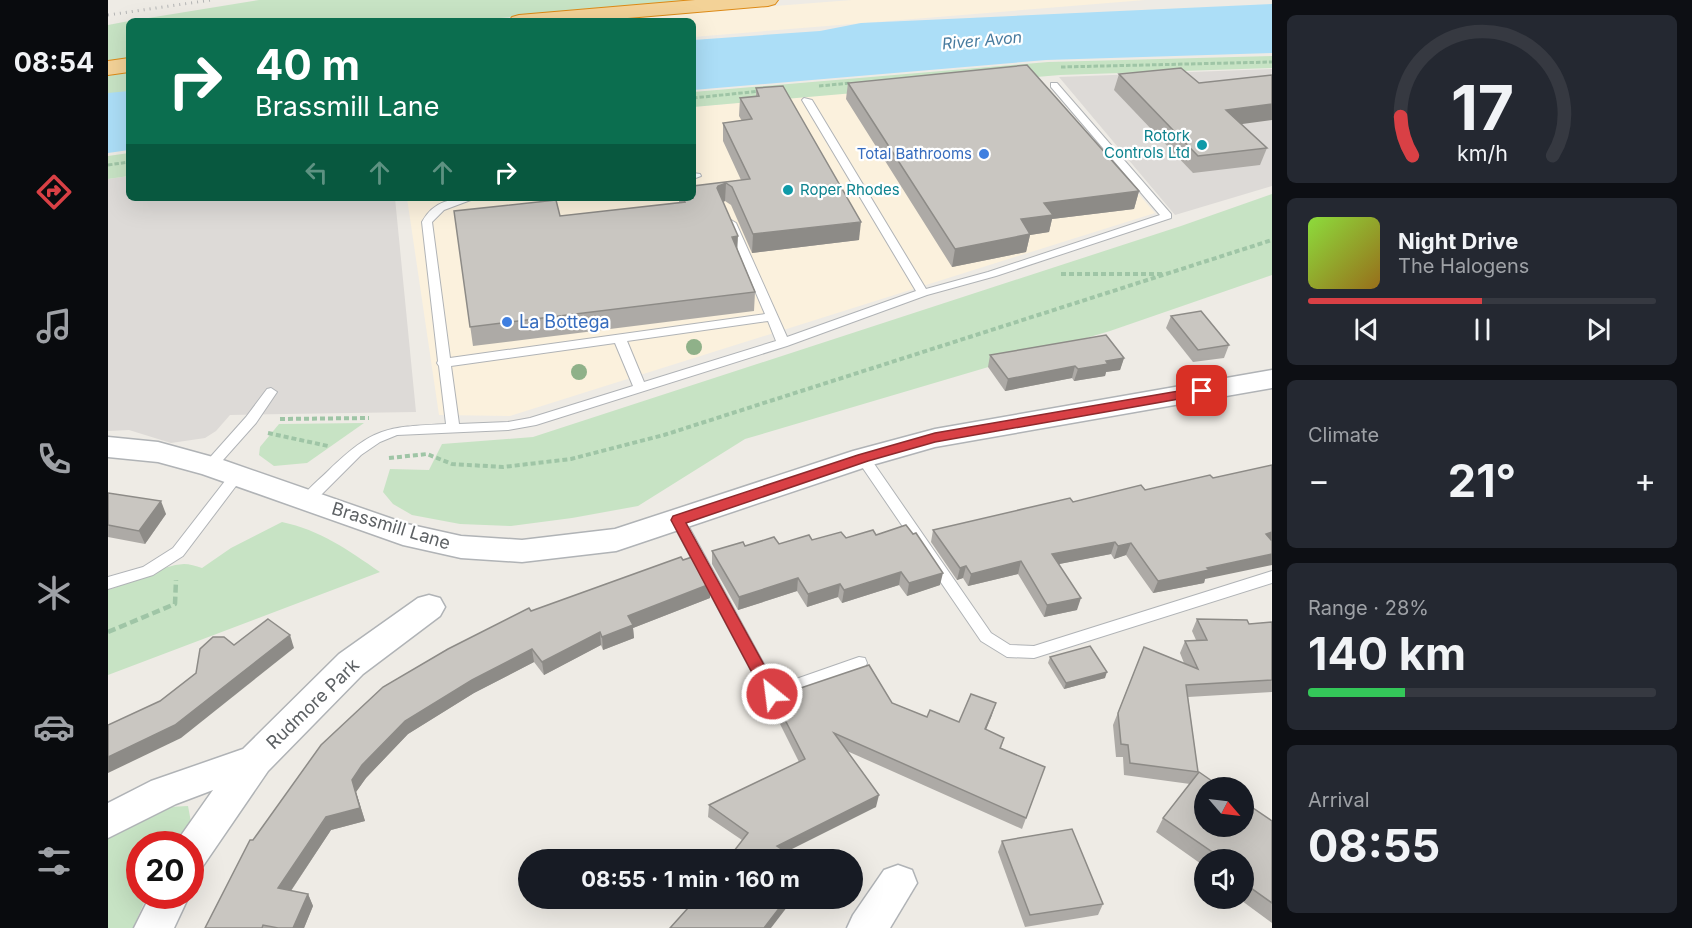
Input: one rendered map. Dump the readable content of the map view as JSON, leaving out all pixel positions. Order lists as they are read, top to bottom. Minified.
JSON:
{"streets":{"street":["Brassmill Lane","Rudmore Park"]},"water":["River Avon"],"places":["Rotork Controls Ltd","Total Bathrooms","Roper Rhodes","La Bottega"],"north":"bottom right","page":{"tabs":"08:54","turn":["40 m","Brassmill Lane"],"song":["Night Drive","The Halogens"],"tile":["Climate",["Range · 28%","140 km"],["Arrival","08:55"]],"heat":["−","21°","+"],"limit":"20","trip":"08:55 · 1 min · 160 m","gauge":["17","km/h"]}}
